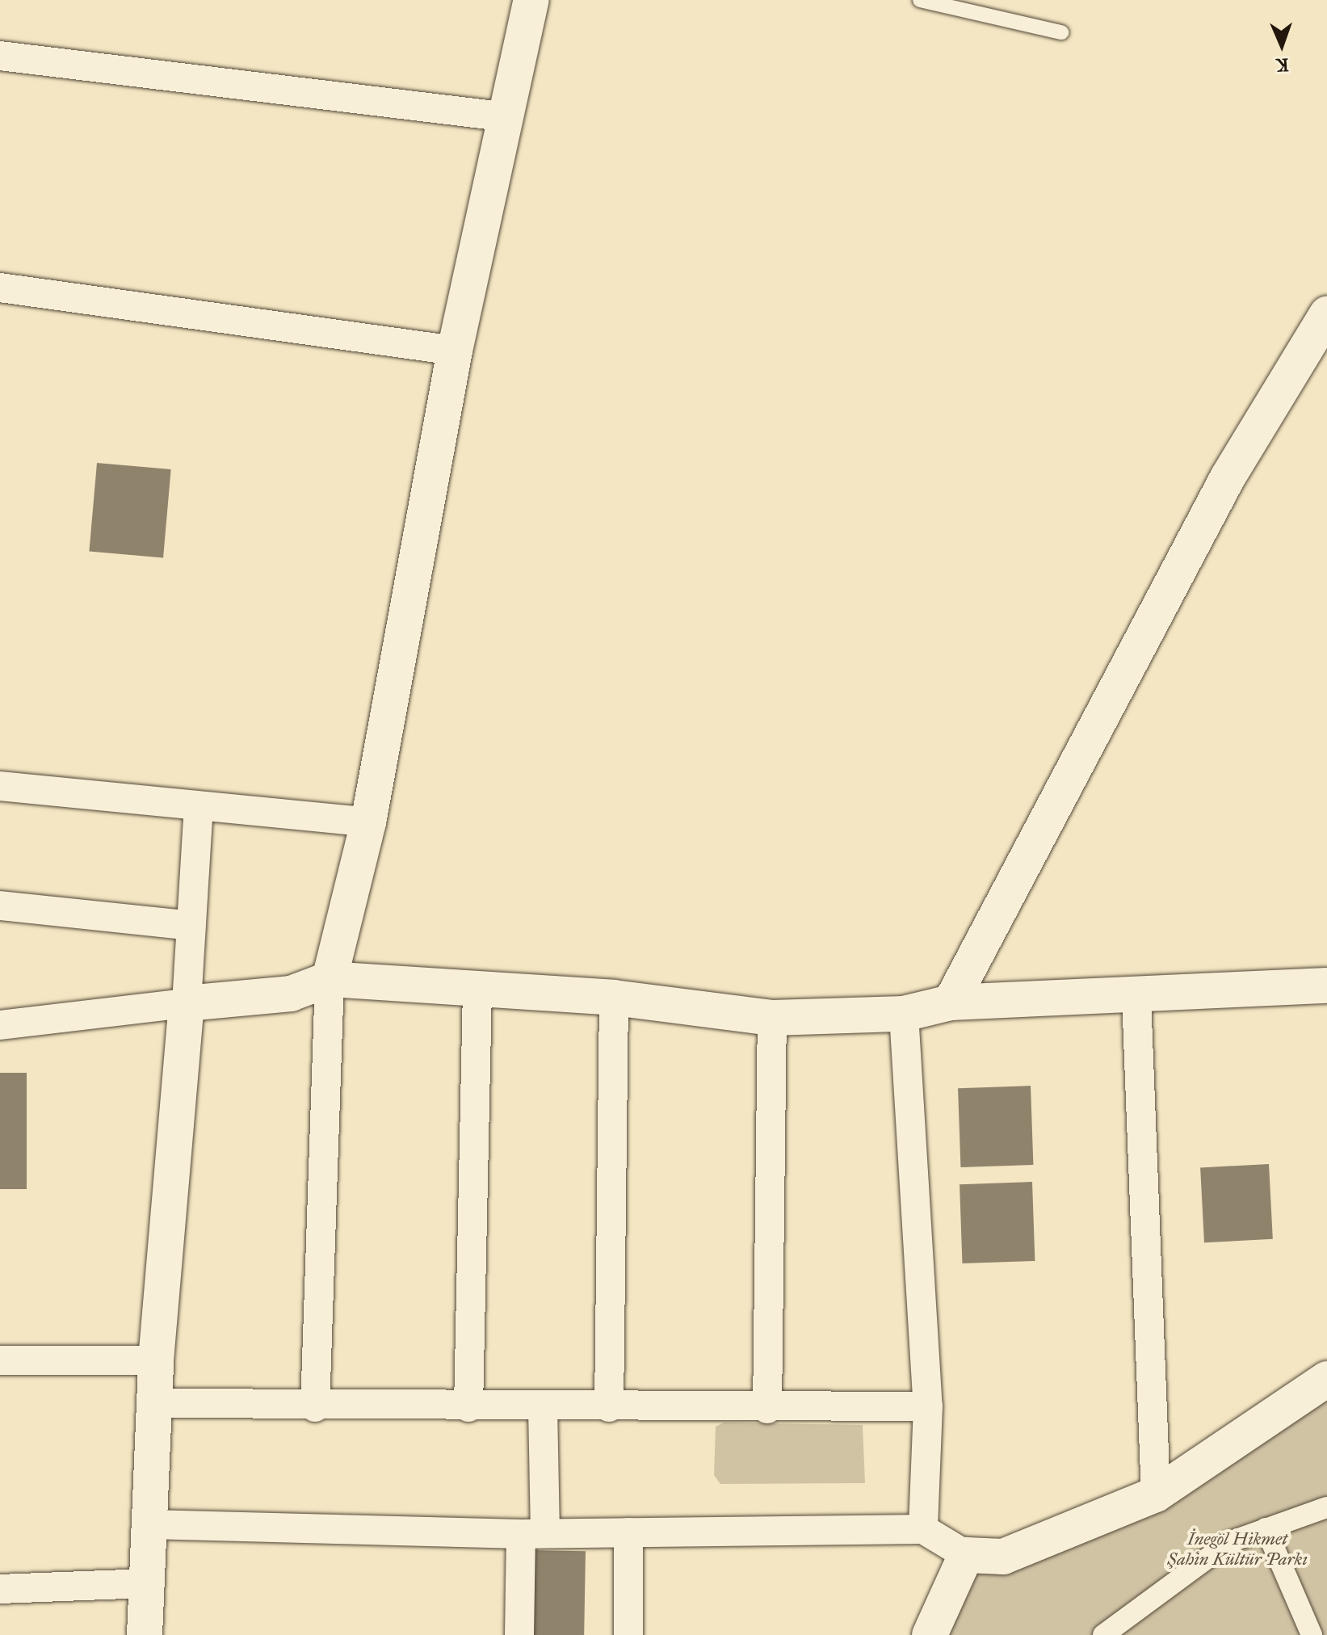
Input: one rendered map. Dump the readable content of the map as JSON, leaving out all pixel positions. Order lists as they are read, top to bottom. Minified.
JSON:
{"parks":["İnegöl Hikmet Şahin Kültür Parkı"],"north":"bottom"}
